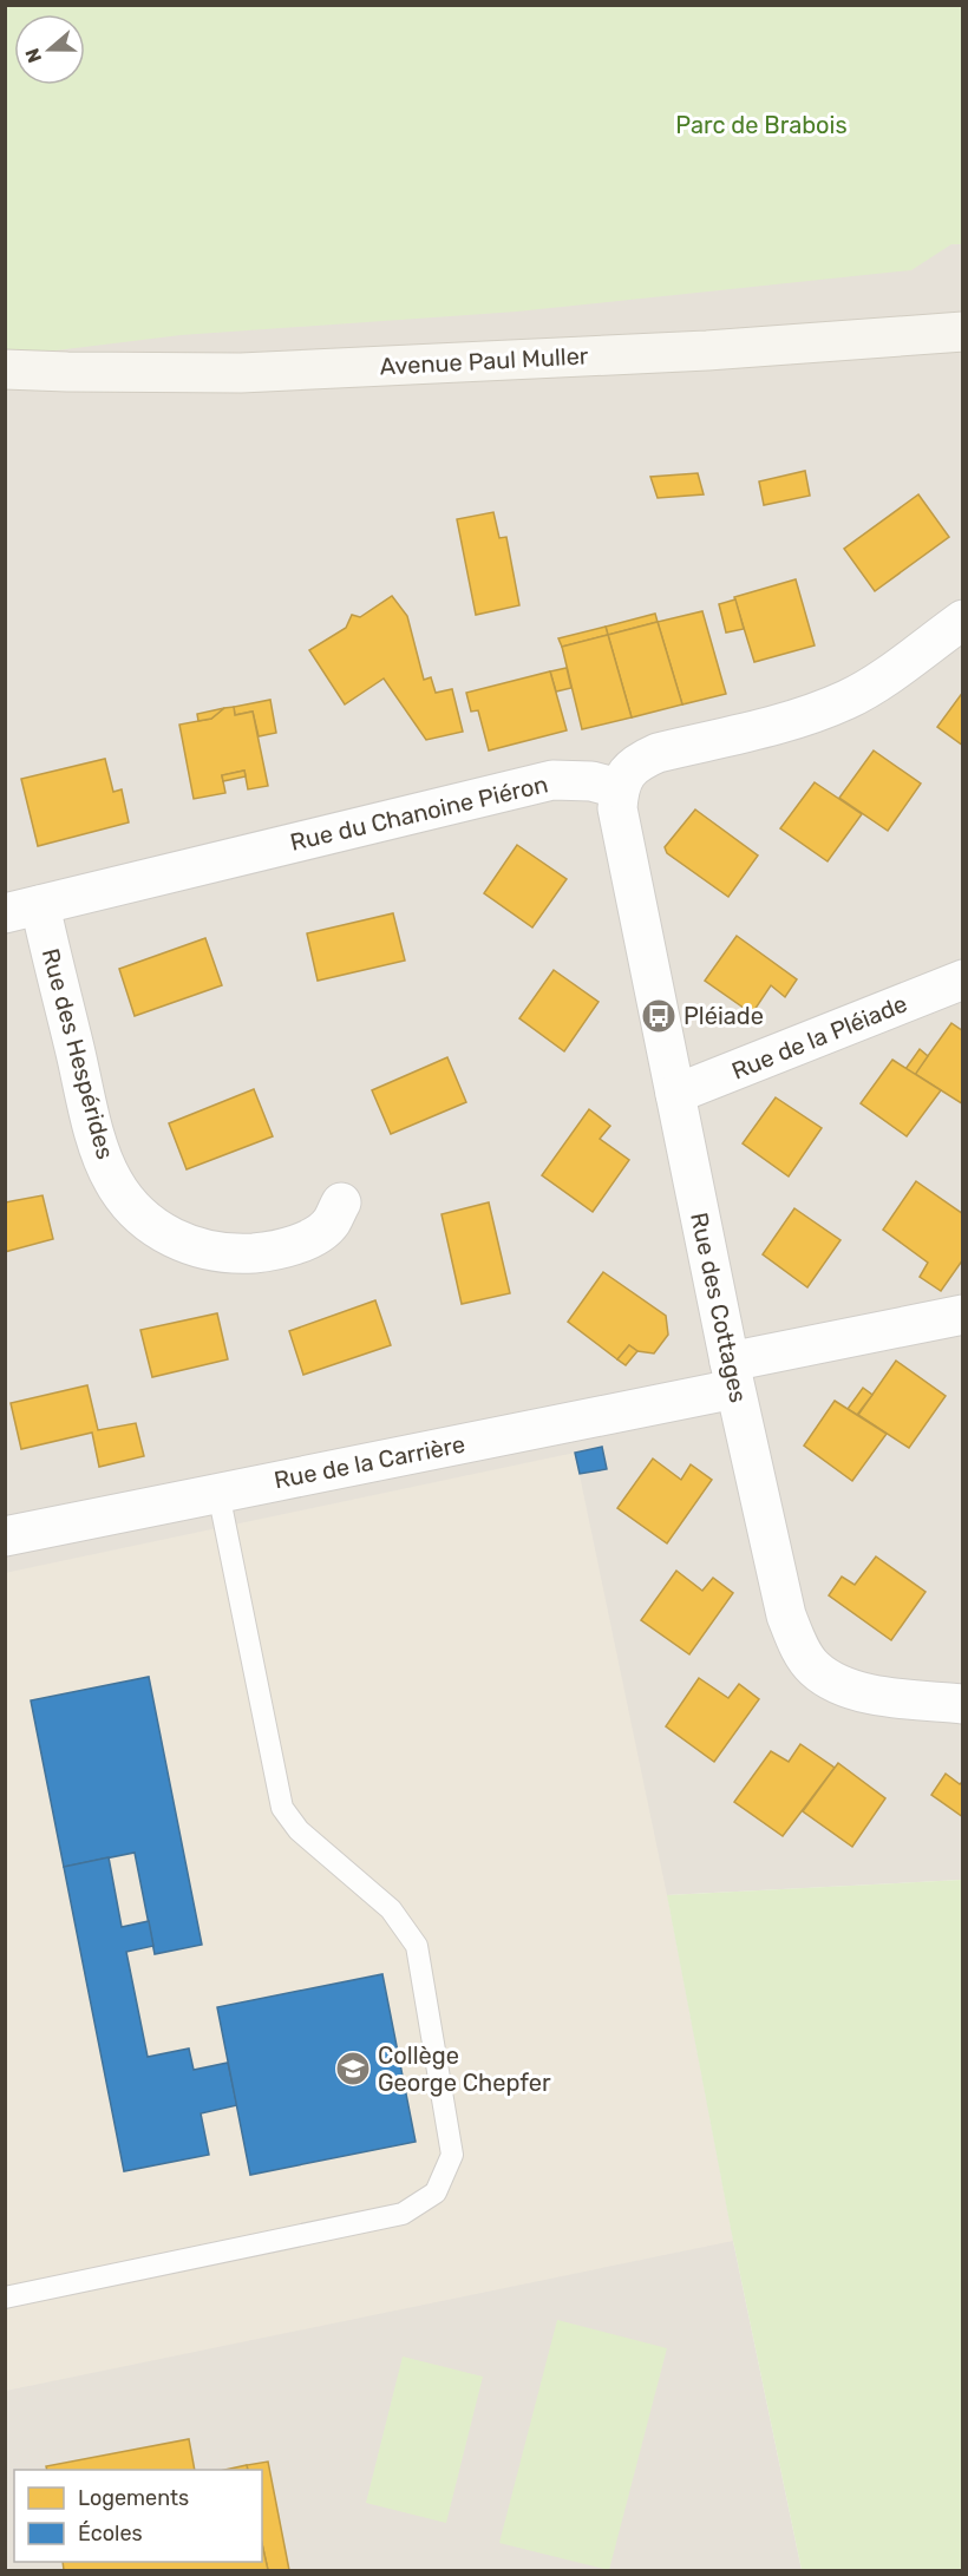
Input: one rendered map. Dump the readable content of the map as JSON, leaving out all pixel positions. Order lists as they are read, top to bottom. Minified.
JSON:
{"streets":{"main road":["Avenue Paul Muller"],"street":["Rue du Chanoine Piéron","Rue de la Pléiade","Rue des Hespérides","Rue des Cottages","Rue de la Carrière"]},"crossings":[["Rue du Chanoine Piéron","Rue des Hespérides"],["Rue du Chanoine Piéron","Rue des Cottages"],["Rue de la Pléiade","Rue des Cottages"],["Rue des Cottages","Rue de la Carrière"]],"parks":["Parc de Brabois"],"places":{"bus stop":["Pléiade"],"school or university":["Collège George Chepfer"]},"legend":["Logements","Écoles"],"north":"left"}
